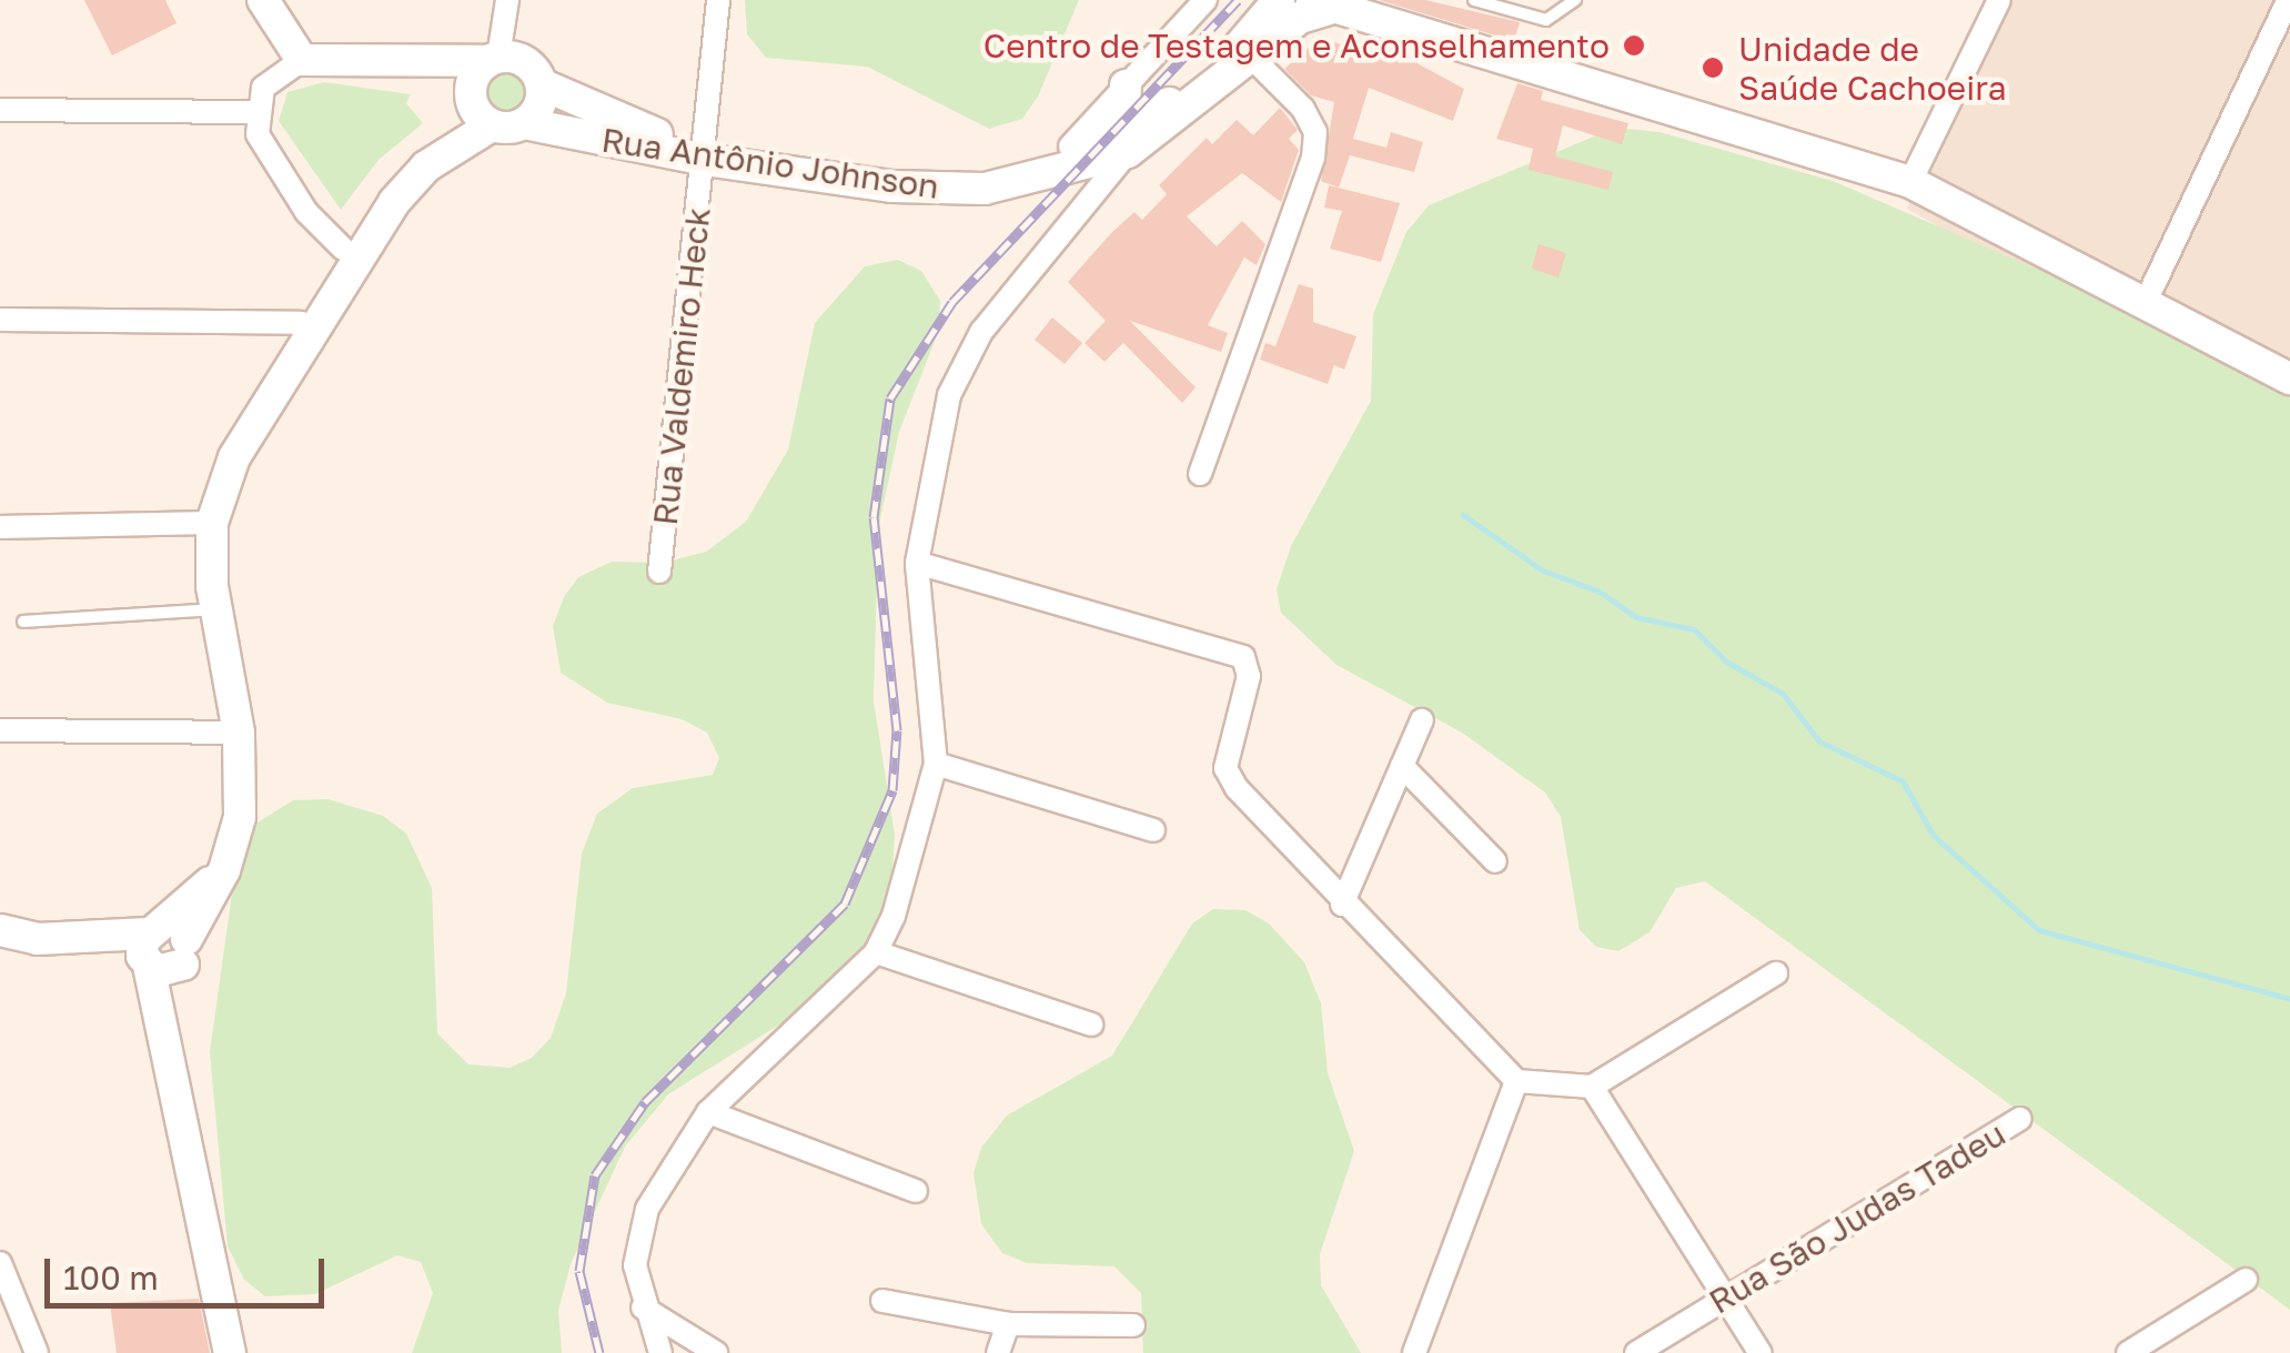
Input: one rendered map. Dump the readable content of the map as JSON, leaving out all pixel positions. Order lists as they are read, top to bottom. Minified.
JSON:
{"streets":{"main road":["Rua Antônio Johnson"],"street":["Rua Valdemiro Heck","Rua São Judas Tadeu"]},"crossings":[["Rua Antônio Johnson","Rua Valdemiro Heck"]],"places":["Centro de Testagem e Aconselhamento","Unidade de Saúde Cachoeira"],"scale_bar":"100 m"}
